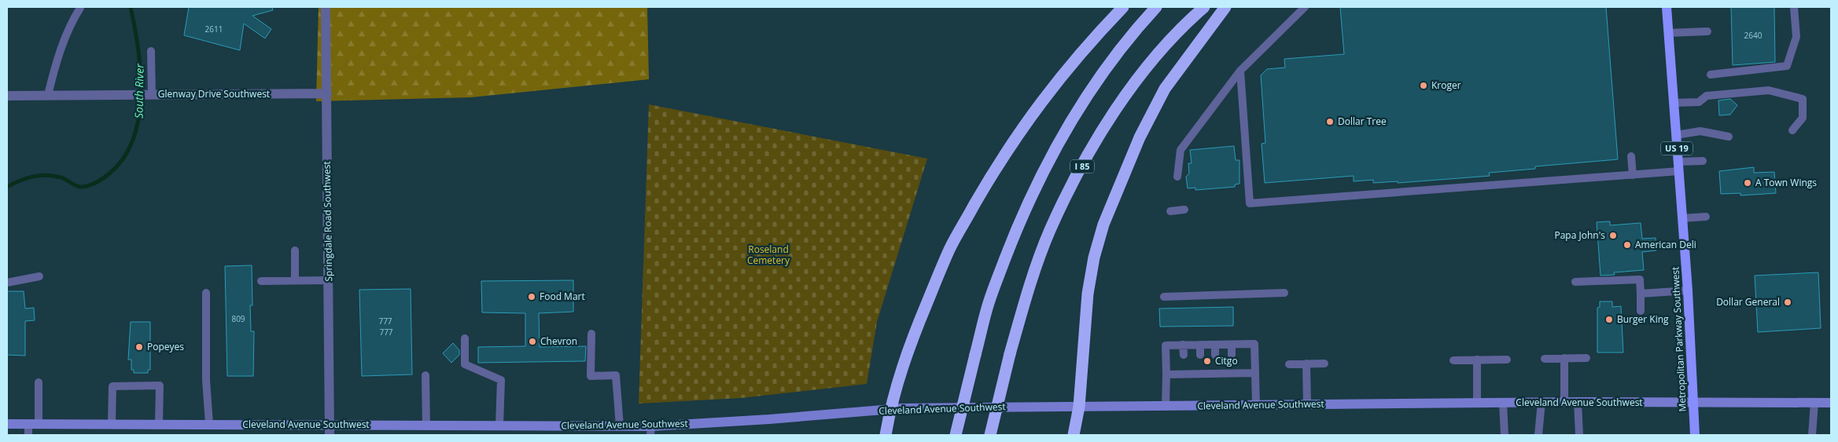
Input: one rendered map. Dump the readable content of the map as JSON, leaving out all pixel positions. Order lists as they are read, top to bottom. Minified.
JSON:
{"streets":{"highway":["I 85"],"main road":["US 19","Metropolitan Parkway Southwest","Cleveland Avenue Southwest"],"street":["Glenway Drive Southwest","Springdale Road Southwest"]},"crossings":[["Glenway Drive Southwest","Springdale Road Southwest"],["Springdale Road Southwest","Cleveland Avenue Southwest"],["Metropolitan Parkway Southwest","Cleveland Avenue Southwest"]],"water":["South River"],"parks":["Roseland Cemetery"],"places":["Kroger","Dollar Tree","A Town Wings","Papa John's","American Deli","Food Mart","Dollar General","Burger King","Chevron","Popeyes","Citgo"],"house_numbers":["2611","2640","809","777","777"]}
